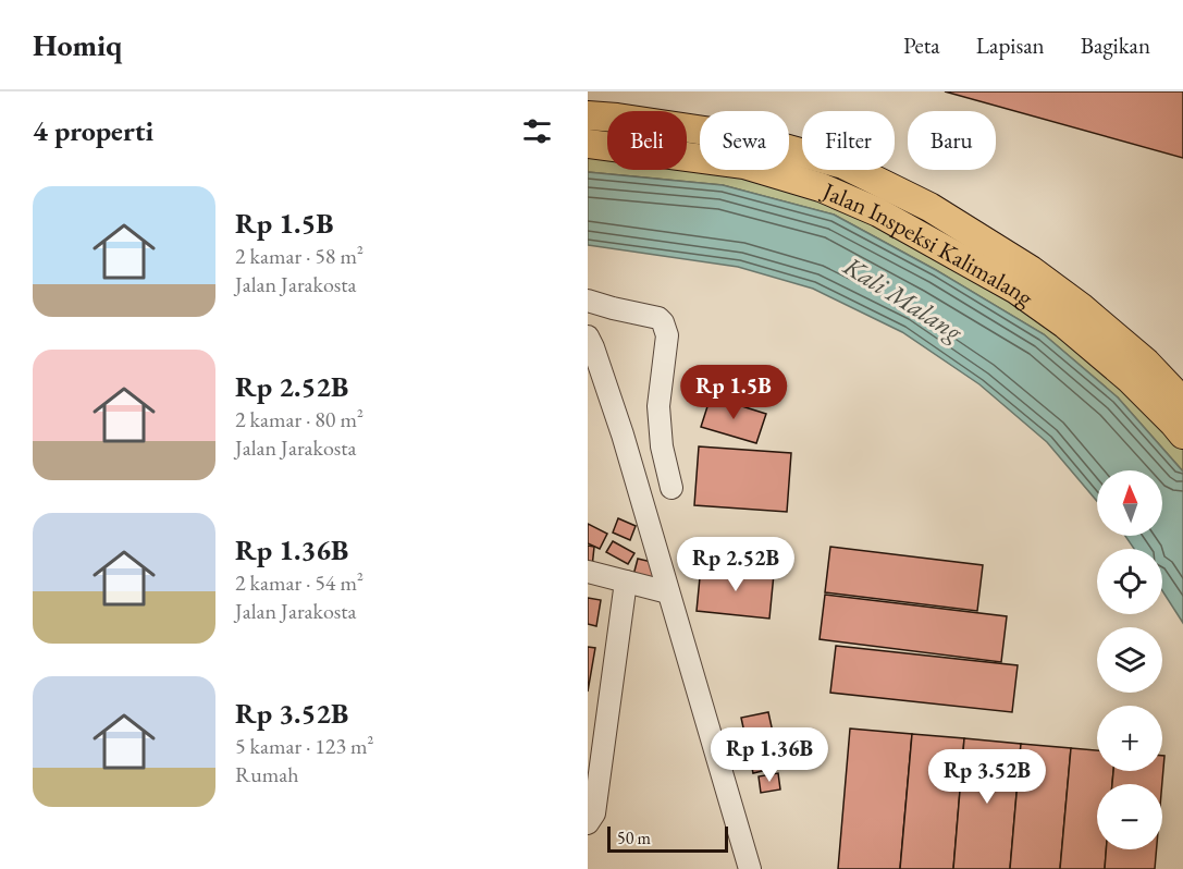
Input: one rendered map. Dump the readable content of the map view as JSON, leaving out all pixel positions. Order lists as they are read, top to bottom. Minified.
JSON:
{"streets":{"main road":["Jalan Inspeksi Kalimalang"]},"water":["Kali Malang"],"scale_bar":"50 m","north":"top","page":{"header":"Homiq","nav":["Peta","Lapisan","Bagikan"],"heading":"4 properti","chip":["Beli","Sewa","Filter","Baru"],"list":[{"name":"Rp 1.5B","note":"2 kamar · 58 m² · Jalan Jarakosta"},{"name":"Rp 2.52B","note":"2 kamar · 80 m² · Jalan Jarakosta"},{"name":"Rp 1.36B","note":"2 kamar · 54 m² · Jalan Jarakosta"},{"name":"Rp 3.52B","note":"5 kamar · 123 m² · Rumah"}],"price":["Rp 1.5B","Rp 2.52B","Rp 1.36B","Rp 3.52B"],"map_buttons":["+","−"],"scale":"50 m"}}
